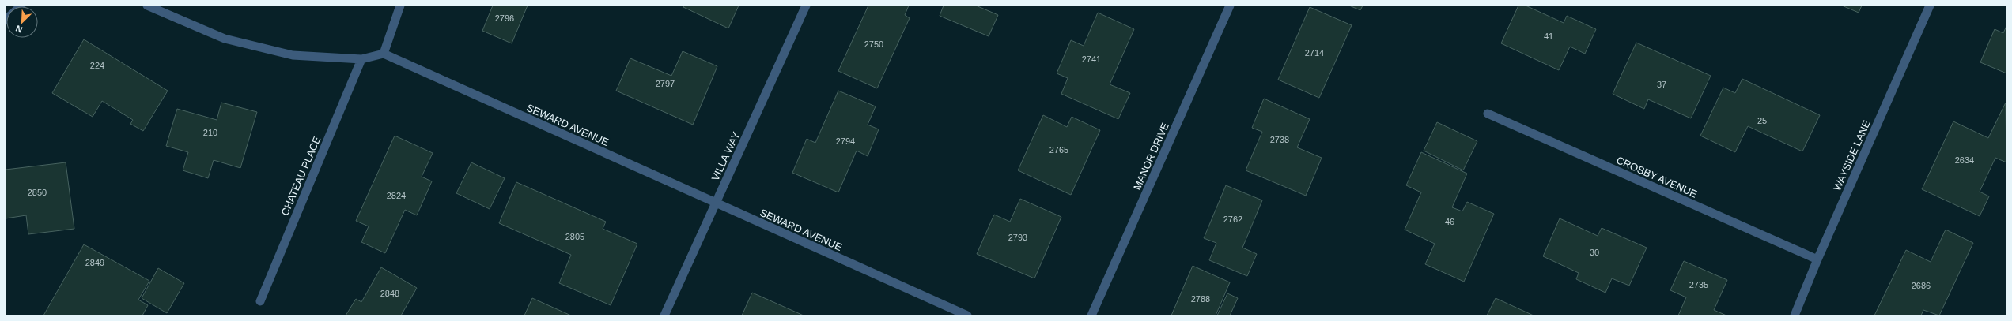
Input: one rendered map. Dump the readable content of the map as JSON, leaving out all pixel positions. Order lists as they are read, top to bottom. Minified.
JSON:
{"streets":{"street":["SEWARD AVENUE","WAYSIDE LANE","VILLA WAY","MANOR DRIVE","CHATEAU PLACE","CROSBY AVENUE"]},"crossings":[["SEWARD AVENUE","VILLA WAY"],["WAYSIDE LANE","CROSBY AVENUE"]],"house_numbers":["2796","41","2750","2714","2741","224","2797","37","25","210","2738","2794","2765","2634","2850","2824","2762","46","2805","2793","30","2849","2735","2686","2848","2788"],"north":"bottom left"}
